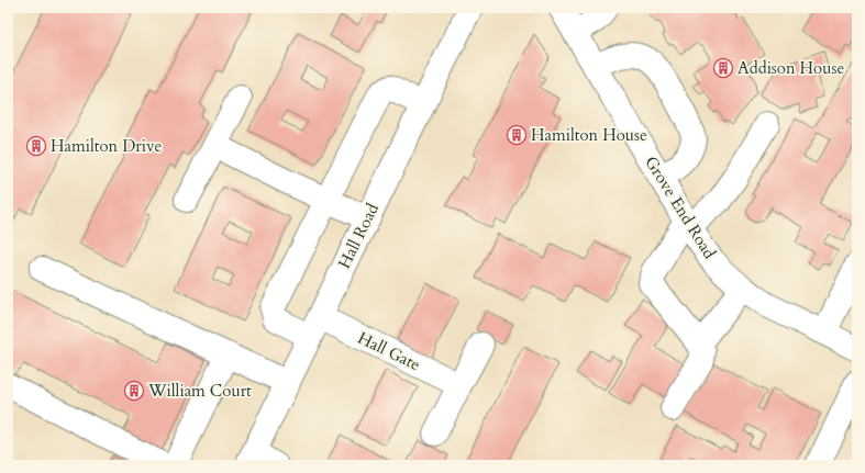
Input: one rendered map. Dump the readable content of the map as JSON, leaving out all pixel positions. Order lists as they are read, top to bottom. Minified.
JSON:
{"streets":{"street":["Grove End Road","Hall Road","Hall Gate"]},"crossings":[["Hall Road","Hall Gate"]],"places":{"building":["Addison House","Hamilton House","Hamilton Drive","William Court"]}}
